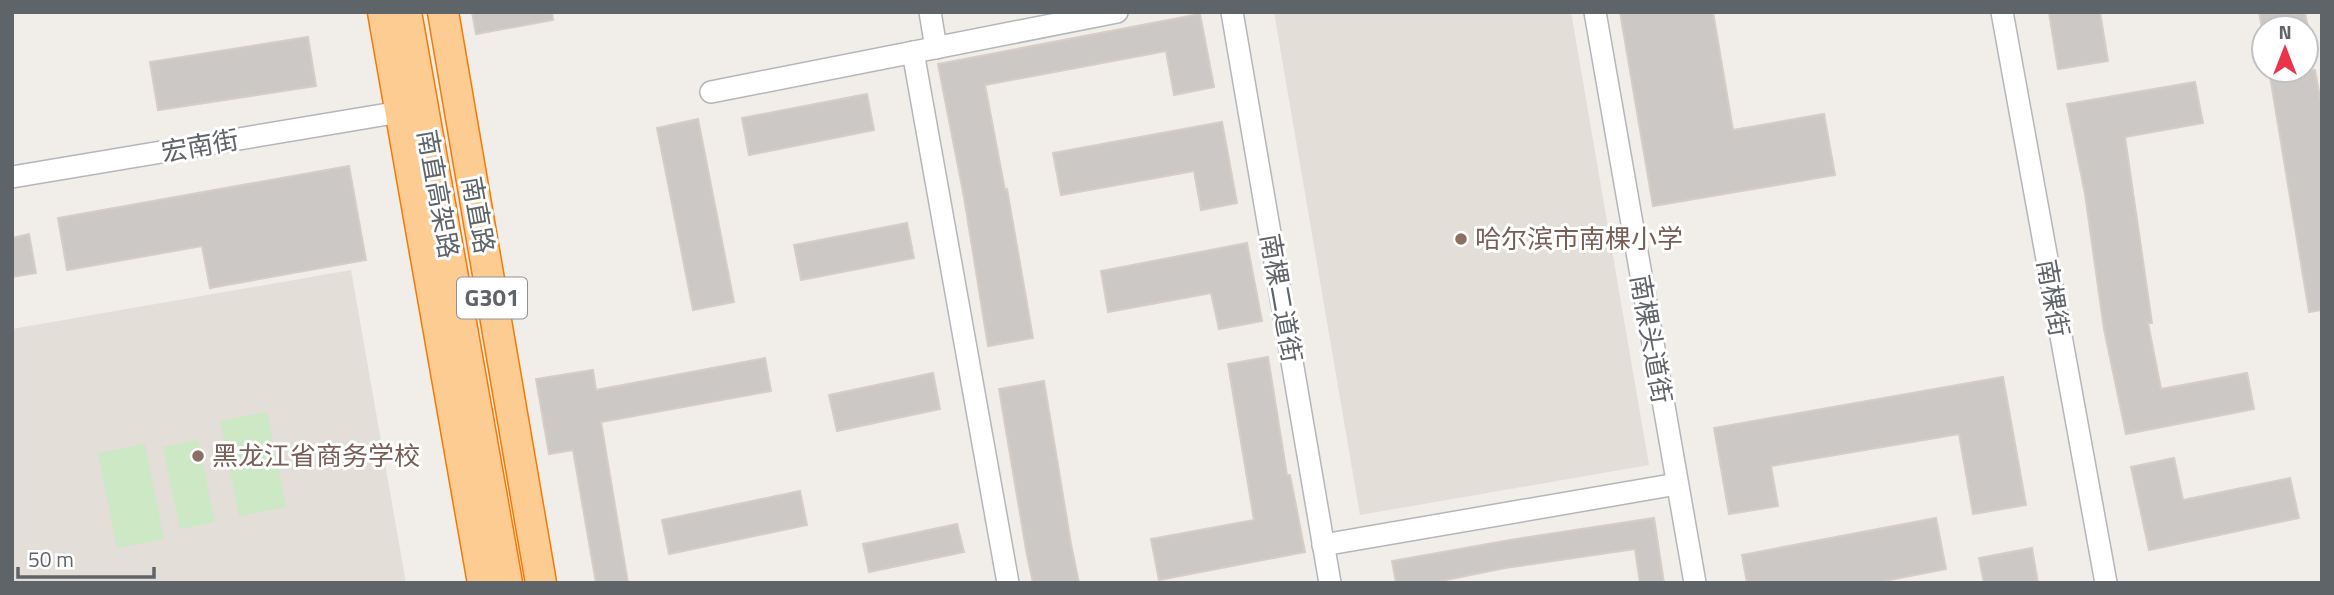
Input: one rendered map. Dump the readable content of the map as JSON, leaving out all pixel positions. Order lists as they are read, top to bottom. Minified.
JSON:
{"streets":{"highway":["南直高架路","南直路","G301"],"street":["宏南街","南棵二道街","南棵街","南棵头道街"]},"crossings":[["宏南街","G301"]],"places":["哈尔滨市南棵小学","黑龙江省商务学校"],"scale_bar":"50 m","north":"top"}
